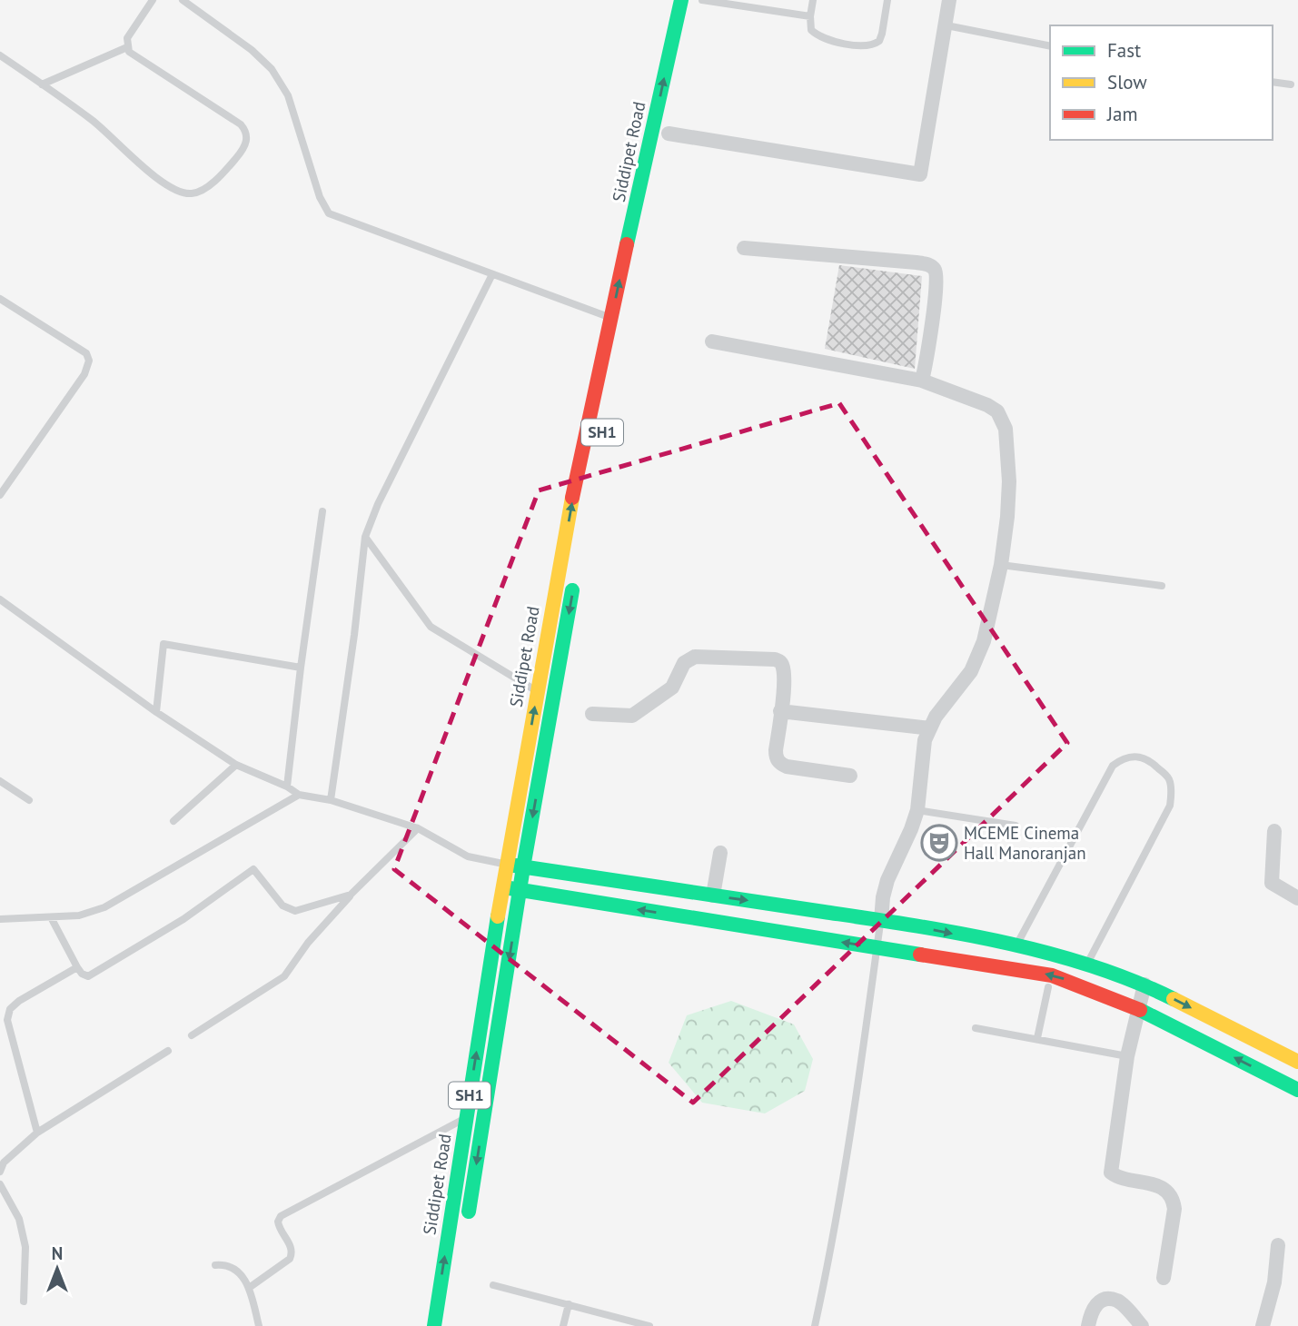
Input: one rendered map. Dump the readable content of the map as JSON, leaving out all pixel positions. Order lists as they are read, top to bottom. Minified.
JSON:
{"streets":{"main road":["Siddipet Road","SH1"]},"places":{"theatre":["MCEME Cinema Hall Manoranjan"]},"legend":["Fast","Slow","Jam"],"north":"top"}
